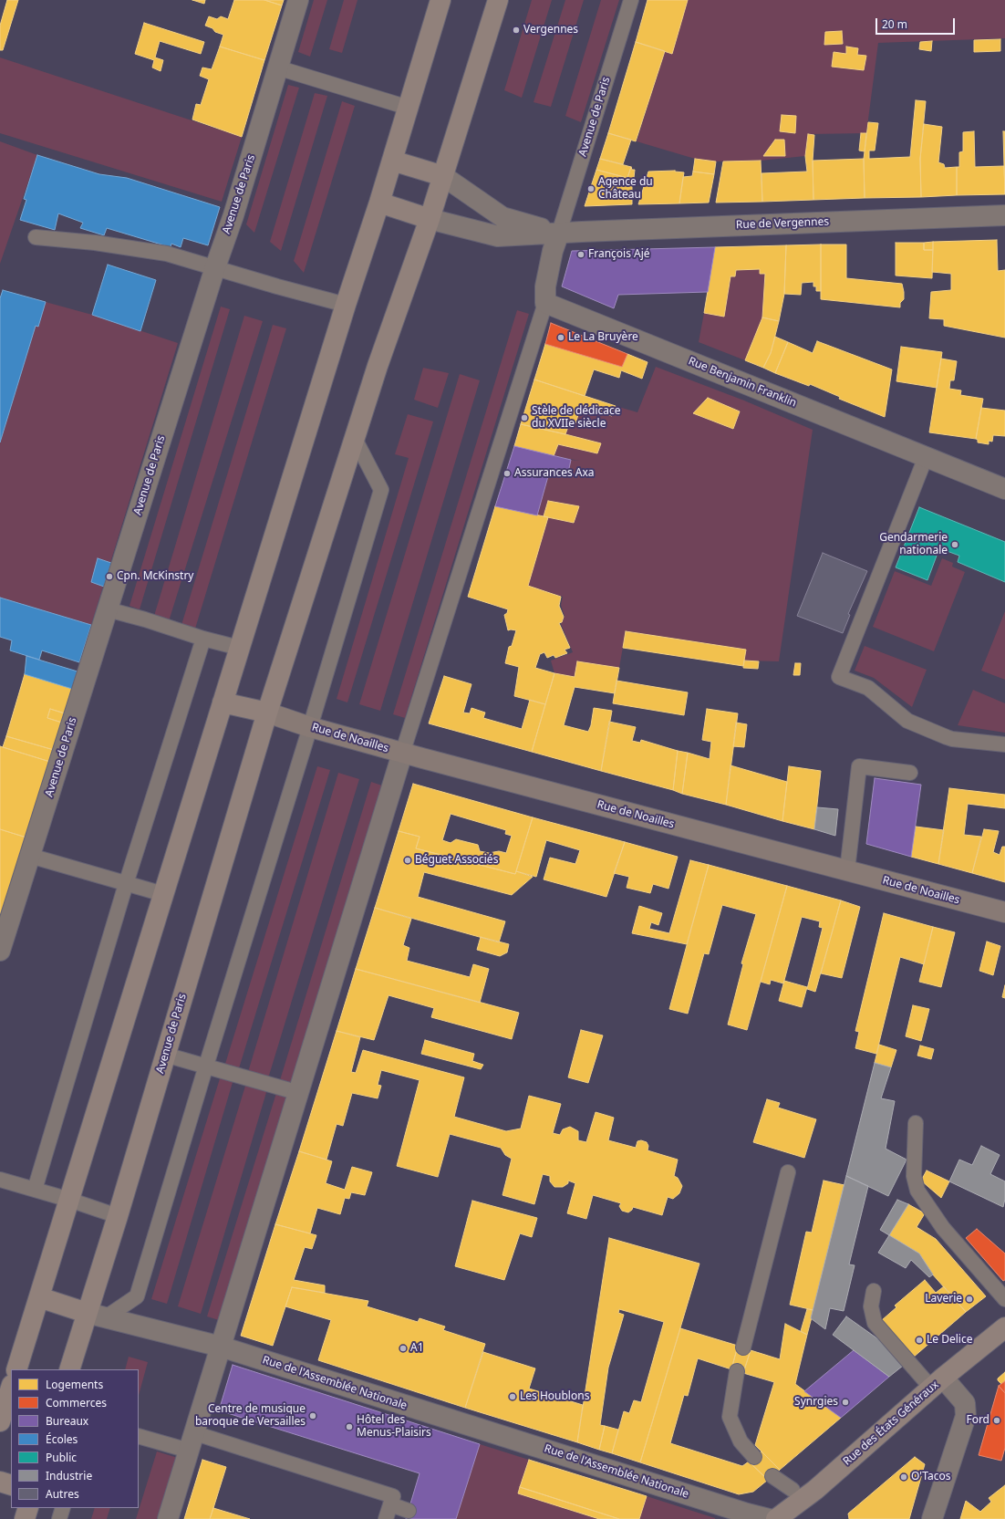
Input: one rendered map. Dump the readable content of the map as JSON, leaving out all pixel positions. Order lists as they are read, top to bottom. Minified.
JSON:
{"streets":{"main road":["Avenue de Paris","Rue des États Généraux"],"street":["Rue de Vergennes","Rue Benjamin Franklin","Rue de Noailles","Rue de l'Assemblée Nationale"]},"crossings":[["Avenue de Paris","Rue de Vergennes"],["Avenue de Paris","Rue de Noailles"],["Avenue de Paris","Rue de l'Assemblée Nationale"]],"places":["Vergennes","Agence du Château","François Ajé","Le La Bruyère","Stèle de dédicace du XVIIe siècle","Assurances Axa","Gendarmerie nationale","Cpn. McKinstry","Béguet Associés","Laverie","Le Delice","A1","Les Houblons","Synrgies","Centre de musique baroque de Versailles","Ford","Hôtel des Menus-Plaisirs","O'Tacos"],"legend":["Logements","Commerces","Bureaux","Écoles","Public","Industrie","Autres"],"scale_bar":"20 m"}
